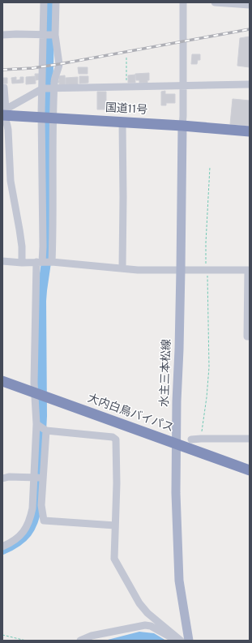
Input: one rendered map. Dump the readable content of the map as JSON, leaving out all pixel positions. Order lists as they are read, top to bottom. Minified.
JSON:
{"streets":{"highway":["国道11号","大内白鳥バイパス"],"main road":["水主三本松線"]},"crossings":[["国道11号","水主三本松線"],["水主三本松線","大内白鳥バイパス"]]}
